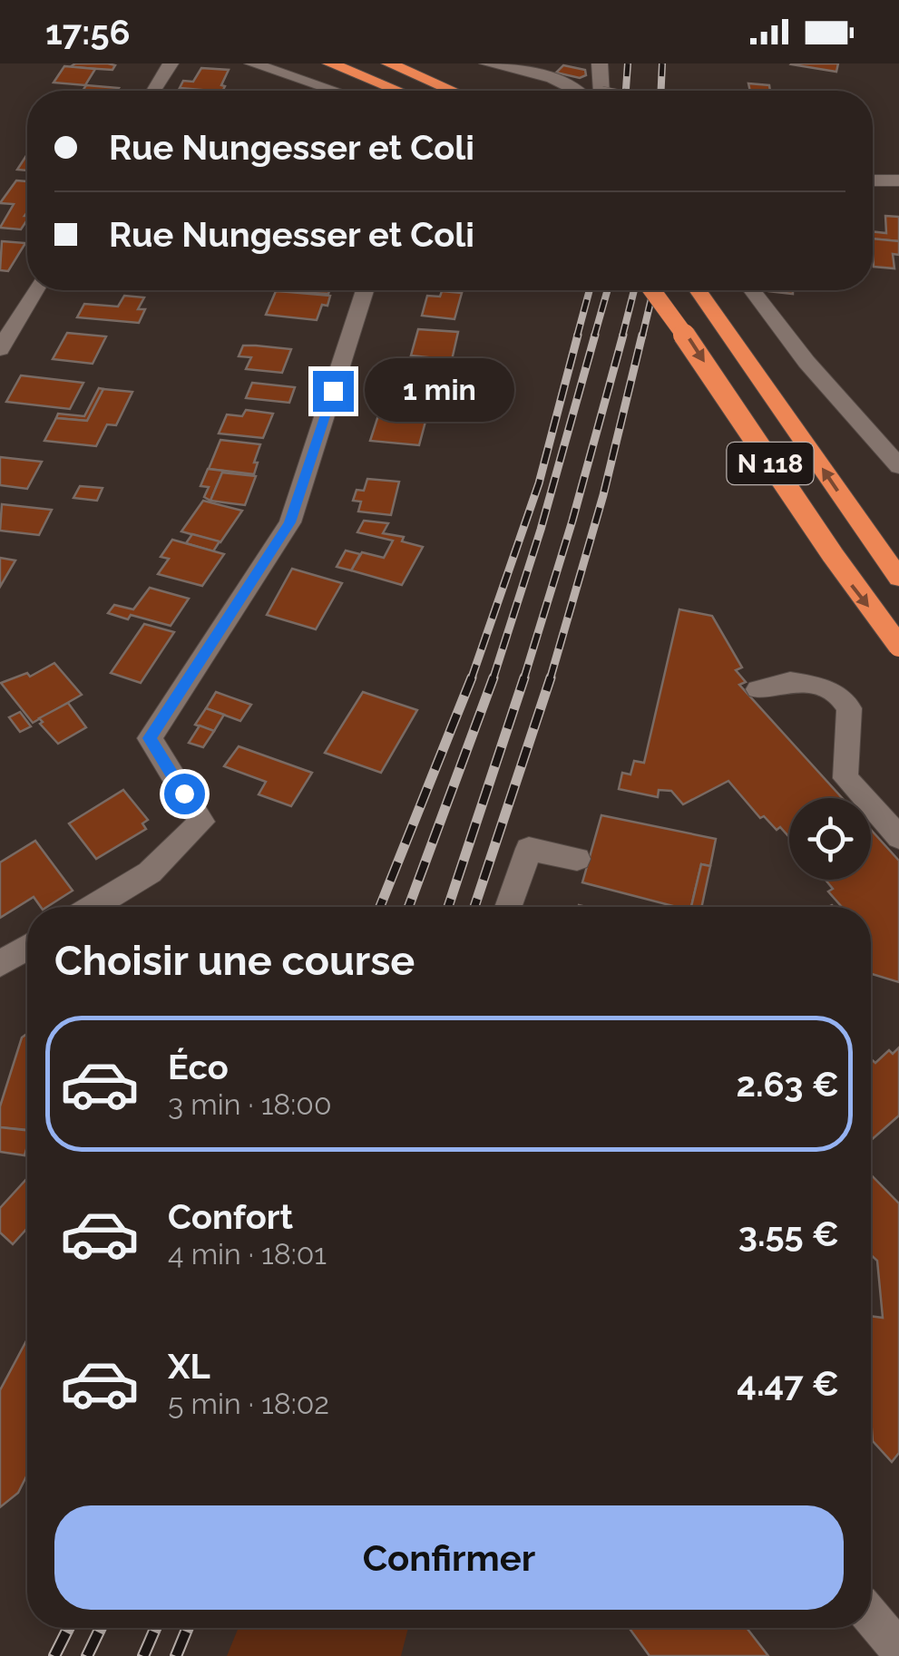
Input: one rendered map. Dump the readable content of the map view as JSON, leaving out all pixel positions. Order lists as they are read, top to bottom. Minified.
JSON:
{"streets":{"highway":["N 118"]},"page":{"status":"17:56","banner":["Rue Nungesser et Coli","Rue Nungesser et Coli"],"bubble":"1 min","heading":"Choisir une course","list":[{"name":"Éco","note":"3 min · 18:00","value":"2.63 €"},{"name":"Confort","note":"4 min · 18:01","value":"3.55 €"},{"name":"XL","note":"5 min · 18:02","value":"4.47 €"}],"buttons":"Confirmer"}}
